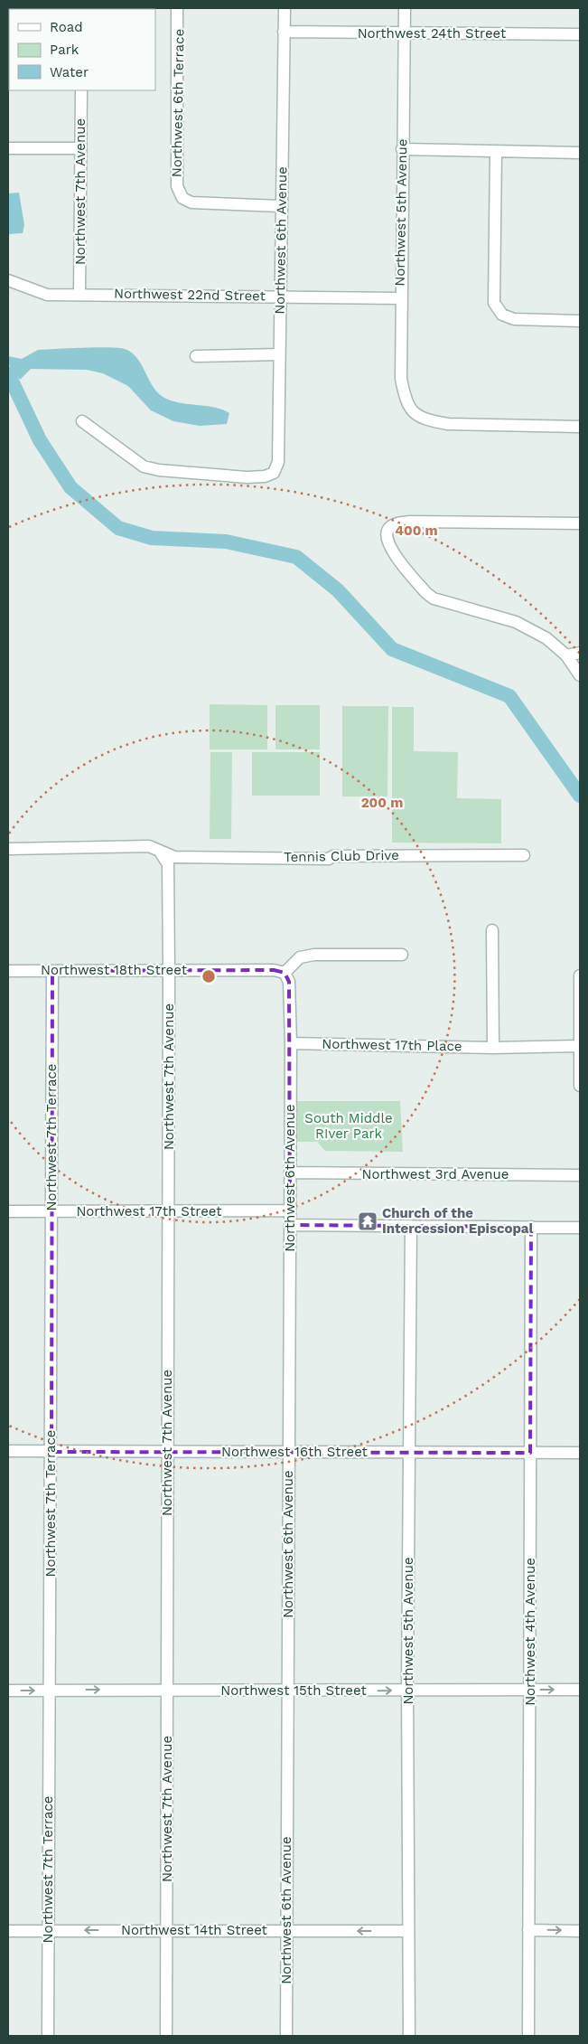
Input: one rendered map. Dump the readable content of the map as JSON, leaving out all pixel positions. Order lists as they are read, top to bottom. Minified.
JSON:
{"streets":{"street":["Northwest 24th Street","Northwest 6th Terrace","Northwest 7th Avenue","Northwest 5th Avenue","Northwest 6th Avenue","Northwest 22nd Street","Tennis Club Drive","Northwest 18th Street","Northwest 17th Place","Northwest 7th Terrace","Northwest 3rd Avenue","Northwest 17th Street","Northwest 16th Street","Northwest 4th Avenue","Northwest 15th Street","Northwest 14th Street"]},"crossings":[["Northwest 24th Street","Northwest 5th Avenue"],["Northwest 24th Street","Northwest 6th Avenue"],["Northwest 6th Terrace","Northwest 6th Avenue"],["Northwest 7th Avenue","Northwest 22nd Street"],["Northwest 7th Avenue","Tennis Club Drive"],["Northwest 7th Avenue","Northwest 18th Street"],["Northwest 7th Avenue","Northwest 17th Street"],["Northwest 7th Avenue","Northwest 16th Street"],["Northwest 7th Avenue","Northwest 15th Street"],["Northwest 7th Avenue","Northwest 14th Street"],["Northwest 5th Avenue","Northwest 22nd Street"],["Northwest 5th Avenue","Northwest 16th Street"],["Northwest 5th Avenue","Northwest 15th Street"],["Northwest 5th Avenue","Northwest 14th Street"],["Northwest 6th Avenue","Northwest 22nd Street"],["Northwest 6th Avenue","Northwest 18th Street"],["Northwest 6th Avenue","Northwest 17th Place"],["Northwest 6th Avenue","Northwest 3rd Avenue"],["Northwest 6th Avenue","Northwest 17th Street"],["Northwest 6th Avenue","Northwest 16th Street"],["Northwest 6th Avenue","Northwest 15th Street"],["Northwest 6th Avenue","Northwest 14th Street"],["Northwest 18th Street","Northwest 7th Terrace"],["Northwest 7th Terrace","Northwest 17th Street"],["Northwest 7th Terrace","Northwest 16th Street"],["Northwest 7th Terrace","Northwest 15th Street"],["Northwest 7th Terrace","Northwest 14th Street"],["Northwest 16th Street","Northwest 4th Avenue"],["Northwest 4th Avenue","Northwest 15th Street"]],"one_way":["Northwest 15th Street","Northwest 14th Street"],"parks":["South Middle RIver Park"],"places":{"temple":["Church of the Intercession Episcopal"]},"legend":["Road","Park","Water"],"rings":["400 m","200 m"]}
